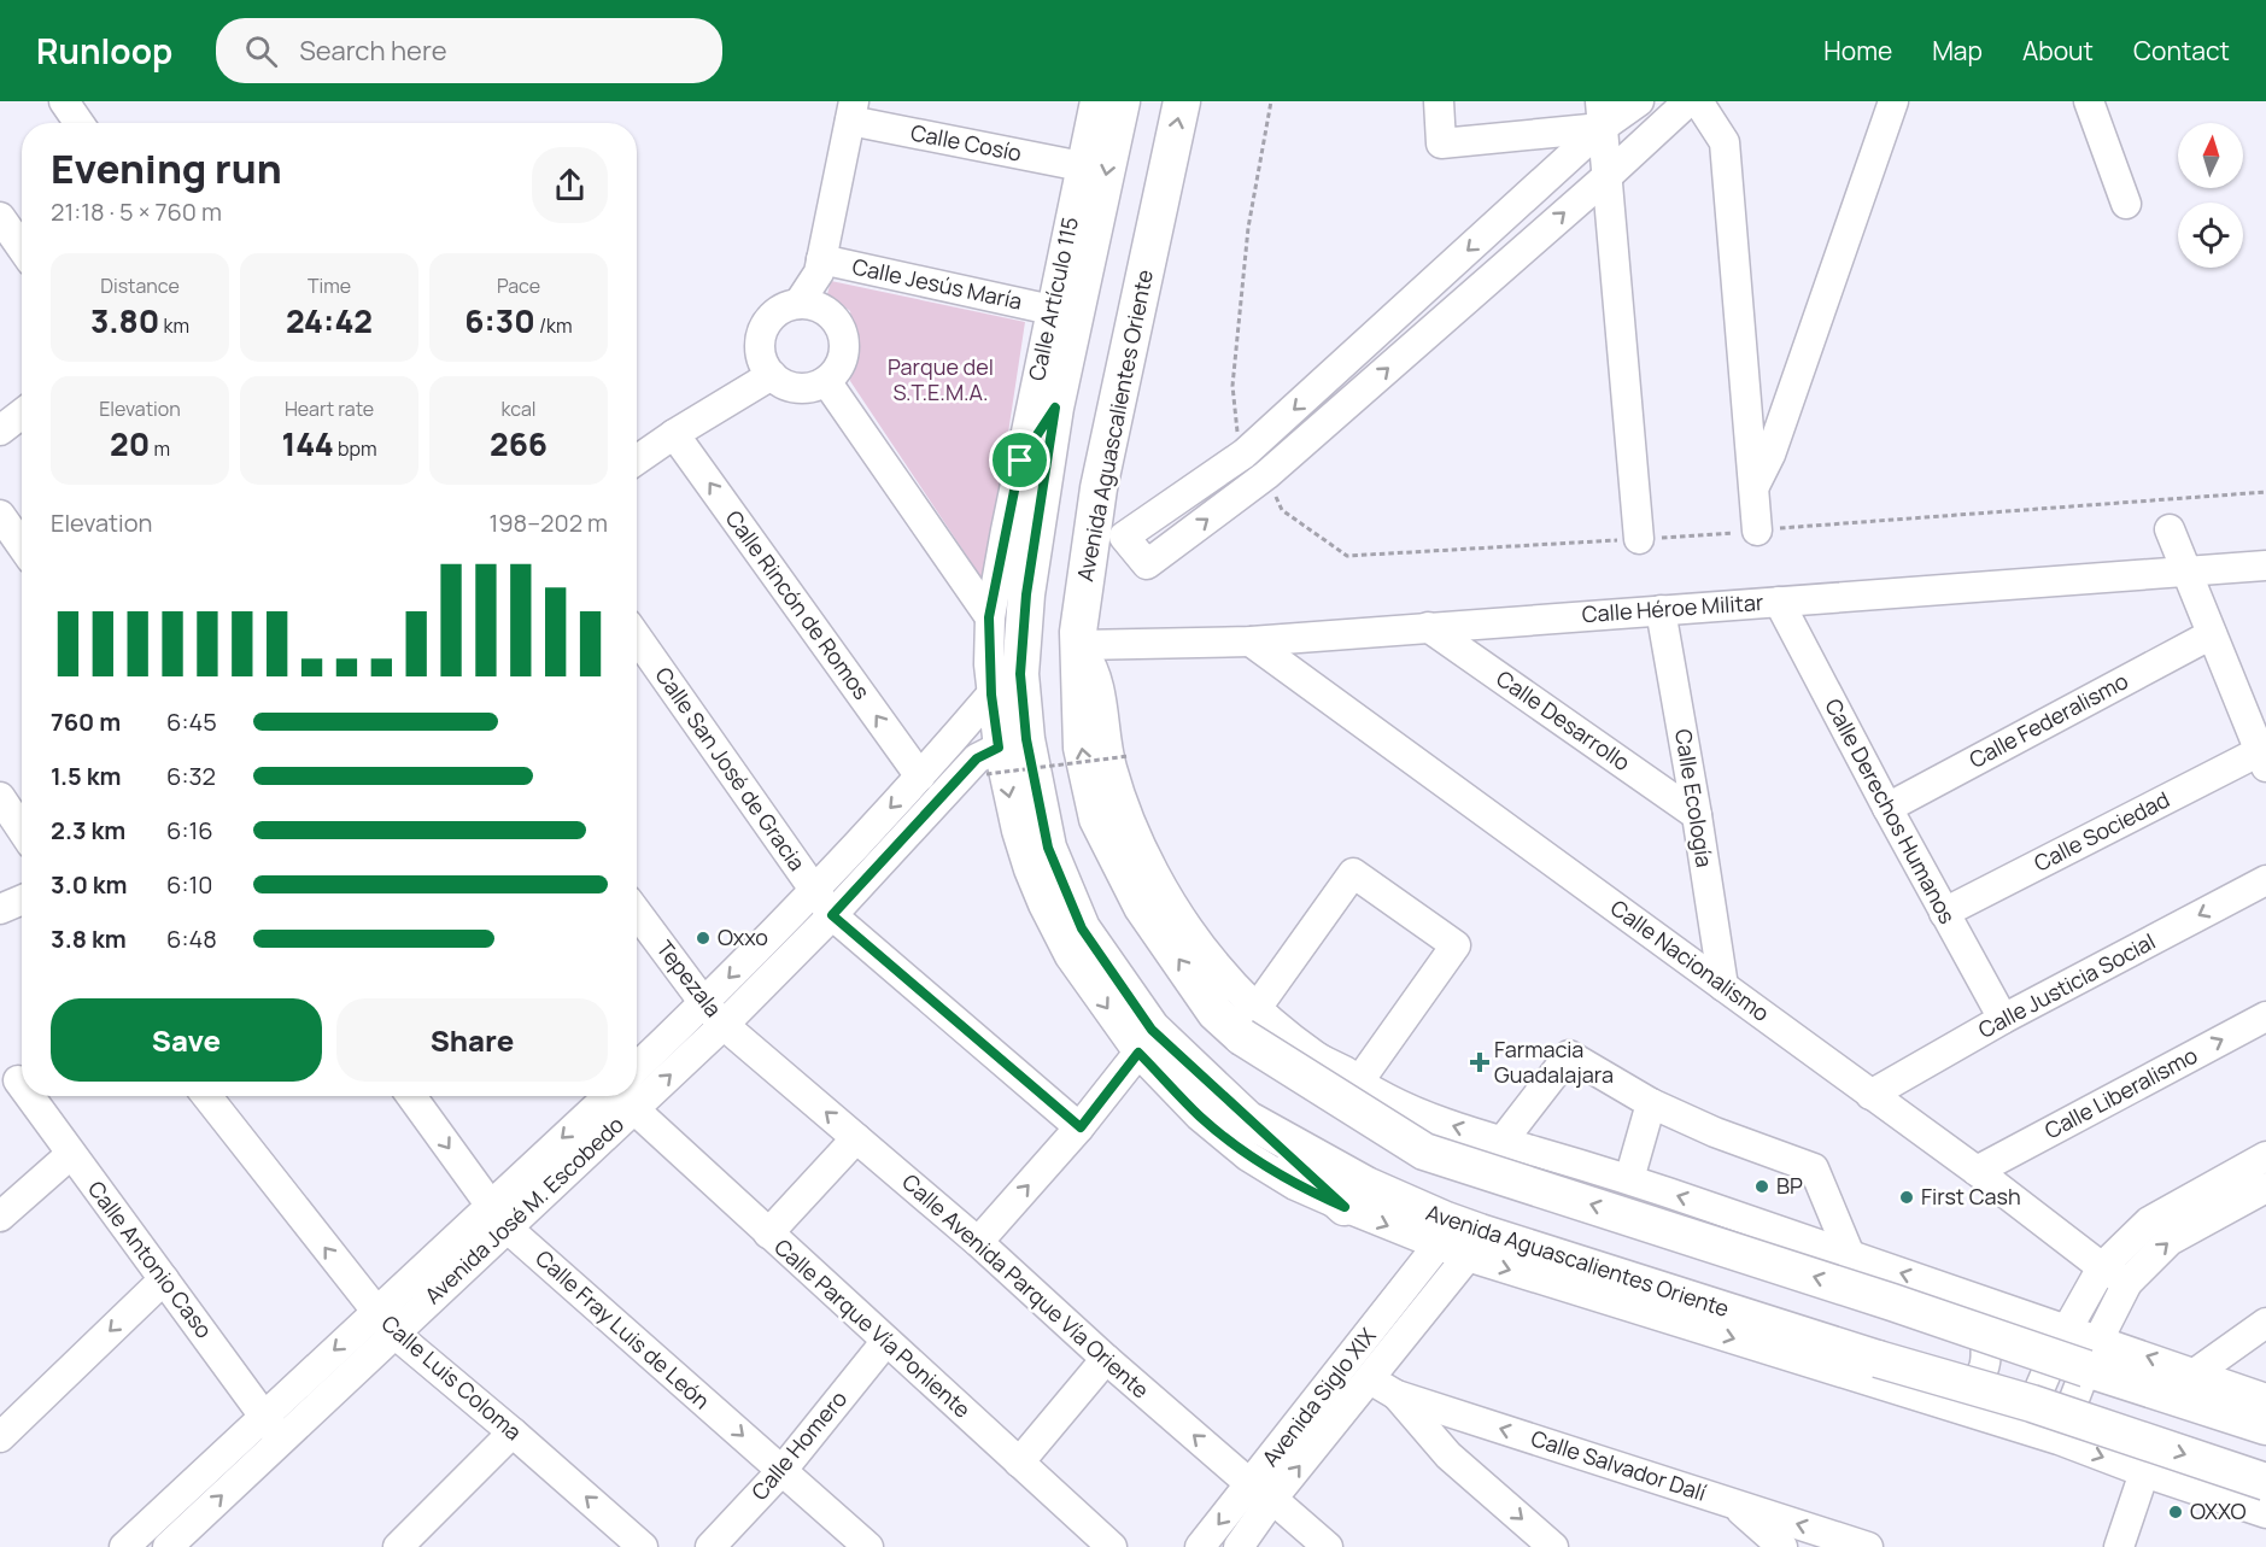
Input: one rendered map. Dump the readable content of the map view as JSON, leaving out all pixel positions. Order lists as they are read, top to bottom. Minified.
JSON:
{"streets":{"main road":["Avenida Aguascalientes Oriente"],"street":["Calle Cosío","Calle Jesús María","Calle Artículo 115","Calle Rincón de Romos","Calle Héroe Militar","Calle Desarrollo","Calle Federalismo","Calle San José de Gracia","Calle Ecología","Calle Derechos Humanos","Calle Sociedad","Calle Nacionalismo","Tepezala","Calle Justicia Social","Calle Liberalismo","Avenida José M. Escobedo","Calle Antonio Caso","Calle Avenida Parque Vía Oriente","Calle Parque Vía Poniente","Calle Fray Luis de León","Calle Luis Coloma","Avenida Siglo XIX","Calle Homero","Calle Salvador Dalí"]},"crossings":[["Calle Cosío","Calle Artículo 115"],["Calle Jesús María","Calle Artículo 115"],["Calle Artículo 115","Avenida Aguascalientes Oriente"],["Calle Artículo 115","Avenida José M. Escobedo"],["Calle Artículo 115","Avenida Siglo XIX"],["Avenida Aguascalientes Oriente","Calle Héroe Militar"],["Avenida Aguascalientes Oriente","Avenida Siglo XIX"],["Calle Rincón de Romos","Avenida José M. Escobedo"],["Calle Héroe Militar","Calle Desarrollo"],["Calle Héroe Militar","Calle Ecología"],["Calle Héroe Militar","Calle Derechos Humanos"],["Calle Héroe Militar","Calle Nacionalismo"],["Calle Desarrollo","Calle Ecología"],["Calle Federalismo","Calle Derechos Humanos"],["Calle San José de Gracia","Avenida José M. Escobedo"],["Calle Ecología","Calle Nacionalismo"],["Calle Derechos Humanos","Calle Sociedad"],["Calle Derechos Humanos","Calle Justicia Social"],["Calle Nacionalismo","Calle Justicia Social"],["Calle Nacionalismo","Calle Liberalismo"],["Tepezala","Avenida José M. Escobedo"],["Tepezala","Calle Avenida Parque Vía Oriente"],["Avenida José M. Escobedo","Calle Antonio Caso"],["Avenida José M. Escobedo","Calle Avenida Parque Vía Oriente"],["Avenida José M. Escobedo","Calle Fray Luis de León"],["Avenida José M. Escobedo","Calle Luis Coloma"],["Calle Avenida Parque Vía Oriente","Avenida Siglo XIX"],["Calle Parque Vía Poniente","Calle Homero"],["Calle Fray Luis de León","Calle Homero"],["Avenida Siglo XIX","Calle Salvador Dalí"]],"one_way":["Calle Avenida Parque Vía Oriente","Calle Fray Luis de León","Calle Luis Coloma","Calle Salvador Dalí"],"parks":["Parque del S.T.E.M.A."],"places":{"other":["Oxxo","BP","First Cash","OXXO"],"health":["Farmacia Guadalajara"]},"north":"top","page":{"header":"Runloop","search":"Search here","nav":["Home","Map","About","Contact"],"heading":["Evening run","21:18 · 5 × 760 m"],"stats":[["Distance","3.80 km"],["Time","24:42"],["Pace","6:30 /km"],["Elevation","20 m"],["Heart rate","144 bpm"],["kcal","266"]],"chart":["Elevation","198–202 m"],"list":[{"name":"760 m","note":"6:45"},{"name":"1.5 km","note":"6:32"},{"name":"2.3 km","note":"6:16"},{"name":"3.0 km","note":"6:10"},{"name":"3.8 km","note":"6:48"}],"buttons":["Save","Share"]}}
